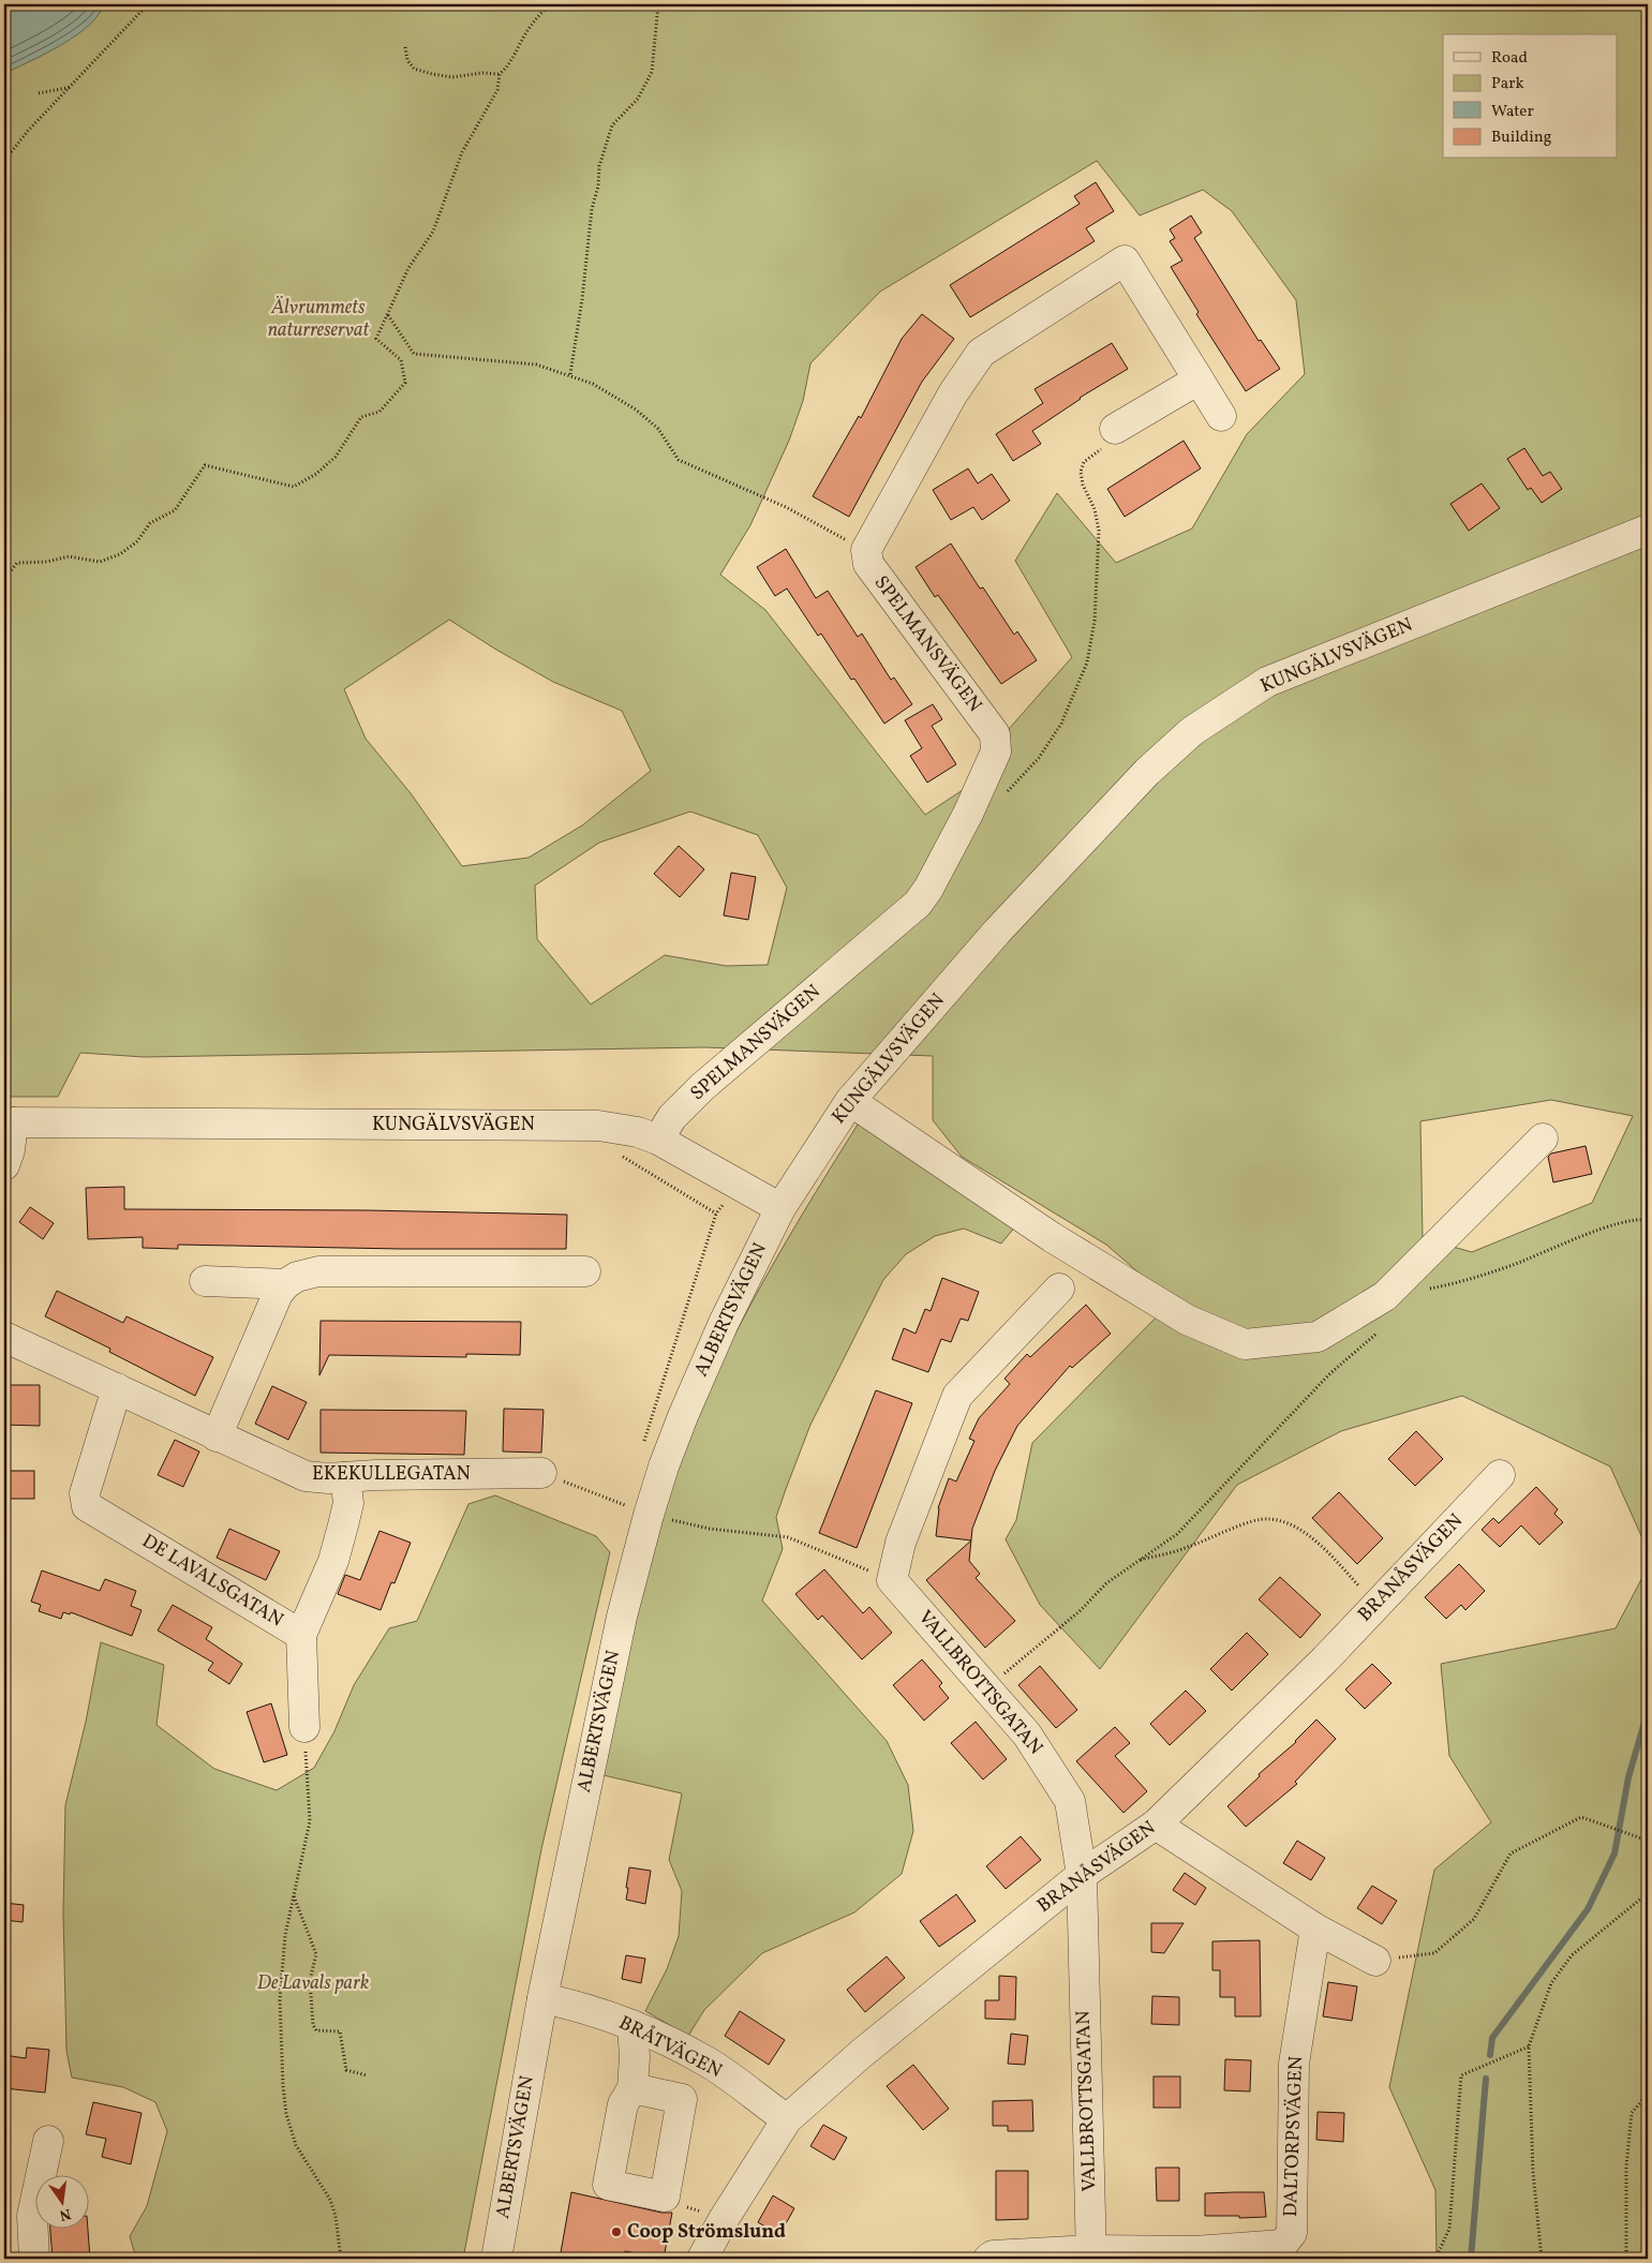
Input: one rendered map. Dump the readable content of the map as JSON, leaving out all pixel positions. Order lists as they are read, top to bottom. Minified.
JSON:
{"streets":{"street":["SPELMANSVÄGEN","KUNGÄLVSVÄGEN","ALBERTSVÄGEN","EKEKULLEGATAN","BRANÅSVÄGEN","DE LAVALSGATAN","VALLBROTTSGATAN","BRÅTVÄGEN","DALTORPSVÄGEN"]},"crossings":[["SPELMANSVÄGEN","KUNGÄLVSVÄGEN"],["KUNGÄLVSVÄGEN","ALBERTSVÄGEN"],["ALBERTSVÄGEN","BRÅTVÄGEN"],["EKEKULLEGATAN","DE LAVALSGATAN"],["BRANÅSVÄGEN","VALLBROTTSGATAN"],["BRANÅSVÄGEN","BRÅTVÄGEN"],["VALLBROTTSGATAN","DALTORPSVÄGEN"]],"parks":["Älvrummets naturreservat","De Lavals park"],"places":["Coop Strömslund"],"legend":["Road","Park","Water","Building"],"north":"bottom"}
